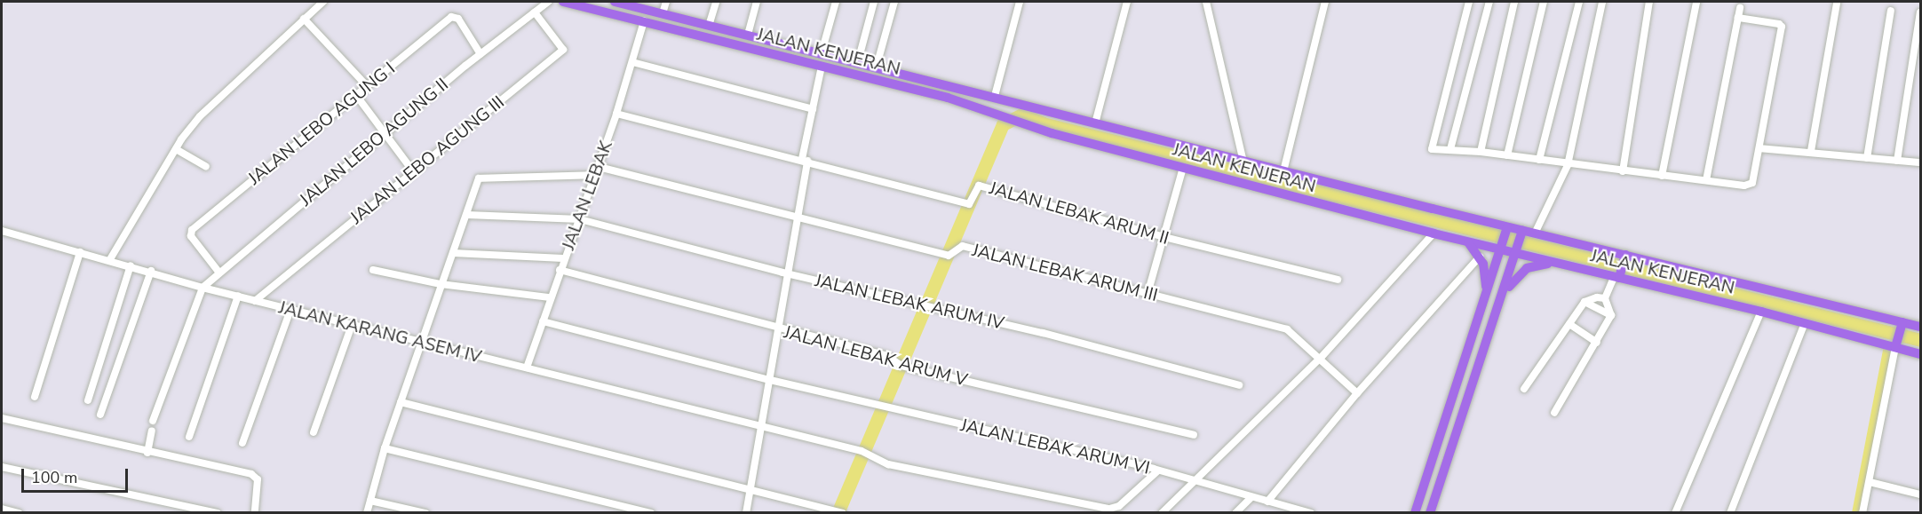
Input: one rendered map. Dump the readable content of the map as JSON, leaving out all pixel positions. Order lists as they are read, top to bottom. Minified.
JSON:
{"streets":{"main road":["JALAN KENJERAN"],"street":["JALAN LEBO AGUNG I","JALAN LEBO AGUNG II","JALAN LEBO AGUNG III","JALAN LEBAK","JALAN LEBAK ARUM II","JALAN LEBAK ARUM III","JALAN LEBAK ARUM IV","JALAN KARANG ASEM IV","JALAN LEBAK ARUM V","JALAN LEBAK ARUM VI"]},"crossings":[["JALAN KENJERAN","JALAN LEBAK"],["JALAN LEBO AGUNG I","JALAN LEBO AGUNG II"],["JALAN LEBO AGUNG II","JALAN LEBO AGUNG III"],["JALAN LEBO AGUNG II","JALAN KARANG ASEM IV"],["JALAN LEBO AGUNG III","JALAN KARANG ASEM IV"],["JALAN LEBAK","JALAN LEBAK ARUM II"],["JALAN LEBAK","JALAN LEBAK ARUM III"],["JALAN LEBAK","JALAN LEBAK ARUM IV"],["JALAN LEBAK","JALAN KARANG ASEM IV"],["JALAN LEBAK","JALAN LEBAK ARUM V"],["JALAN LEBAK","JALAN LEBAK ARUM VI"],["JALAN LEBAK ARUM III","JALAN LEBAK ARUM IV"],["JALAN KARANG ASEM IV","JALAN LEBAK ARUM VI"]],"scale_bar":"100 m"}
